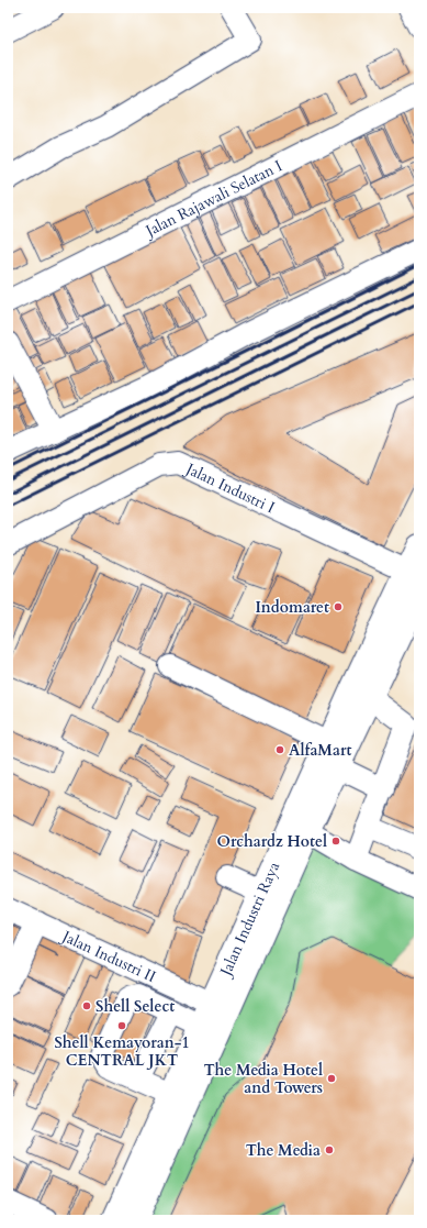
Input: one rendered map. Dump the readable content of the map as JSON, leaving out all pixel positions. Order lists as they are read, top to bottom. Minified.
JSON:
{"streets":{"main road":["Jalan Industri Raya"],"street":["Jalan Rajawali Selatan I","Jalan Industri I","Jalan Industri II"]},"crossings":[["Jalan Industri I","Jalan Industri Raya"],["Jalan Industri Raya","Jalan Industri II"]],"places":["Indomaret","AlfaMart","Orchardz Hotel","Shell Select","Shell Kemayoran-1 CENTRAL JKT","The Media Hotel and Towers","The Media"]}
